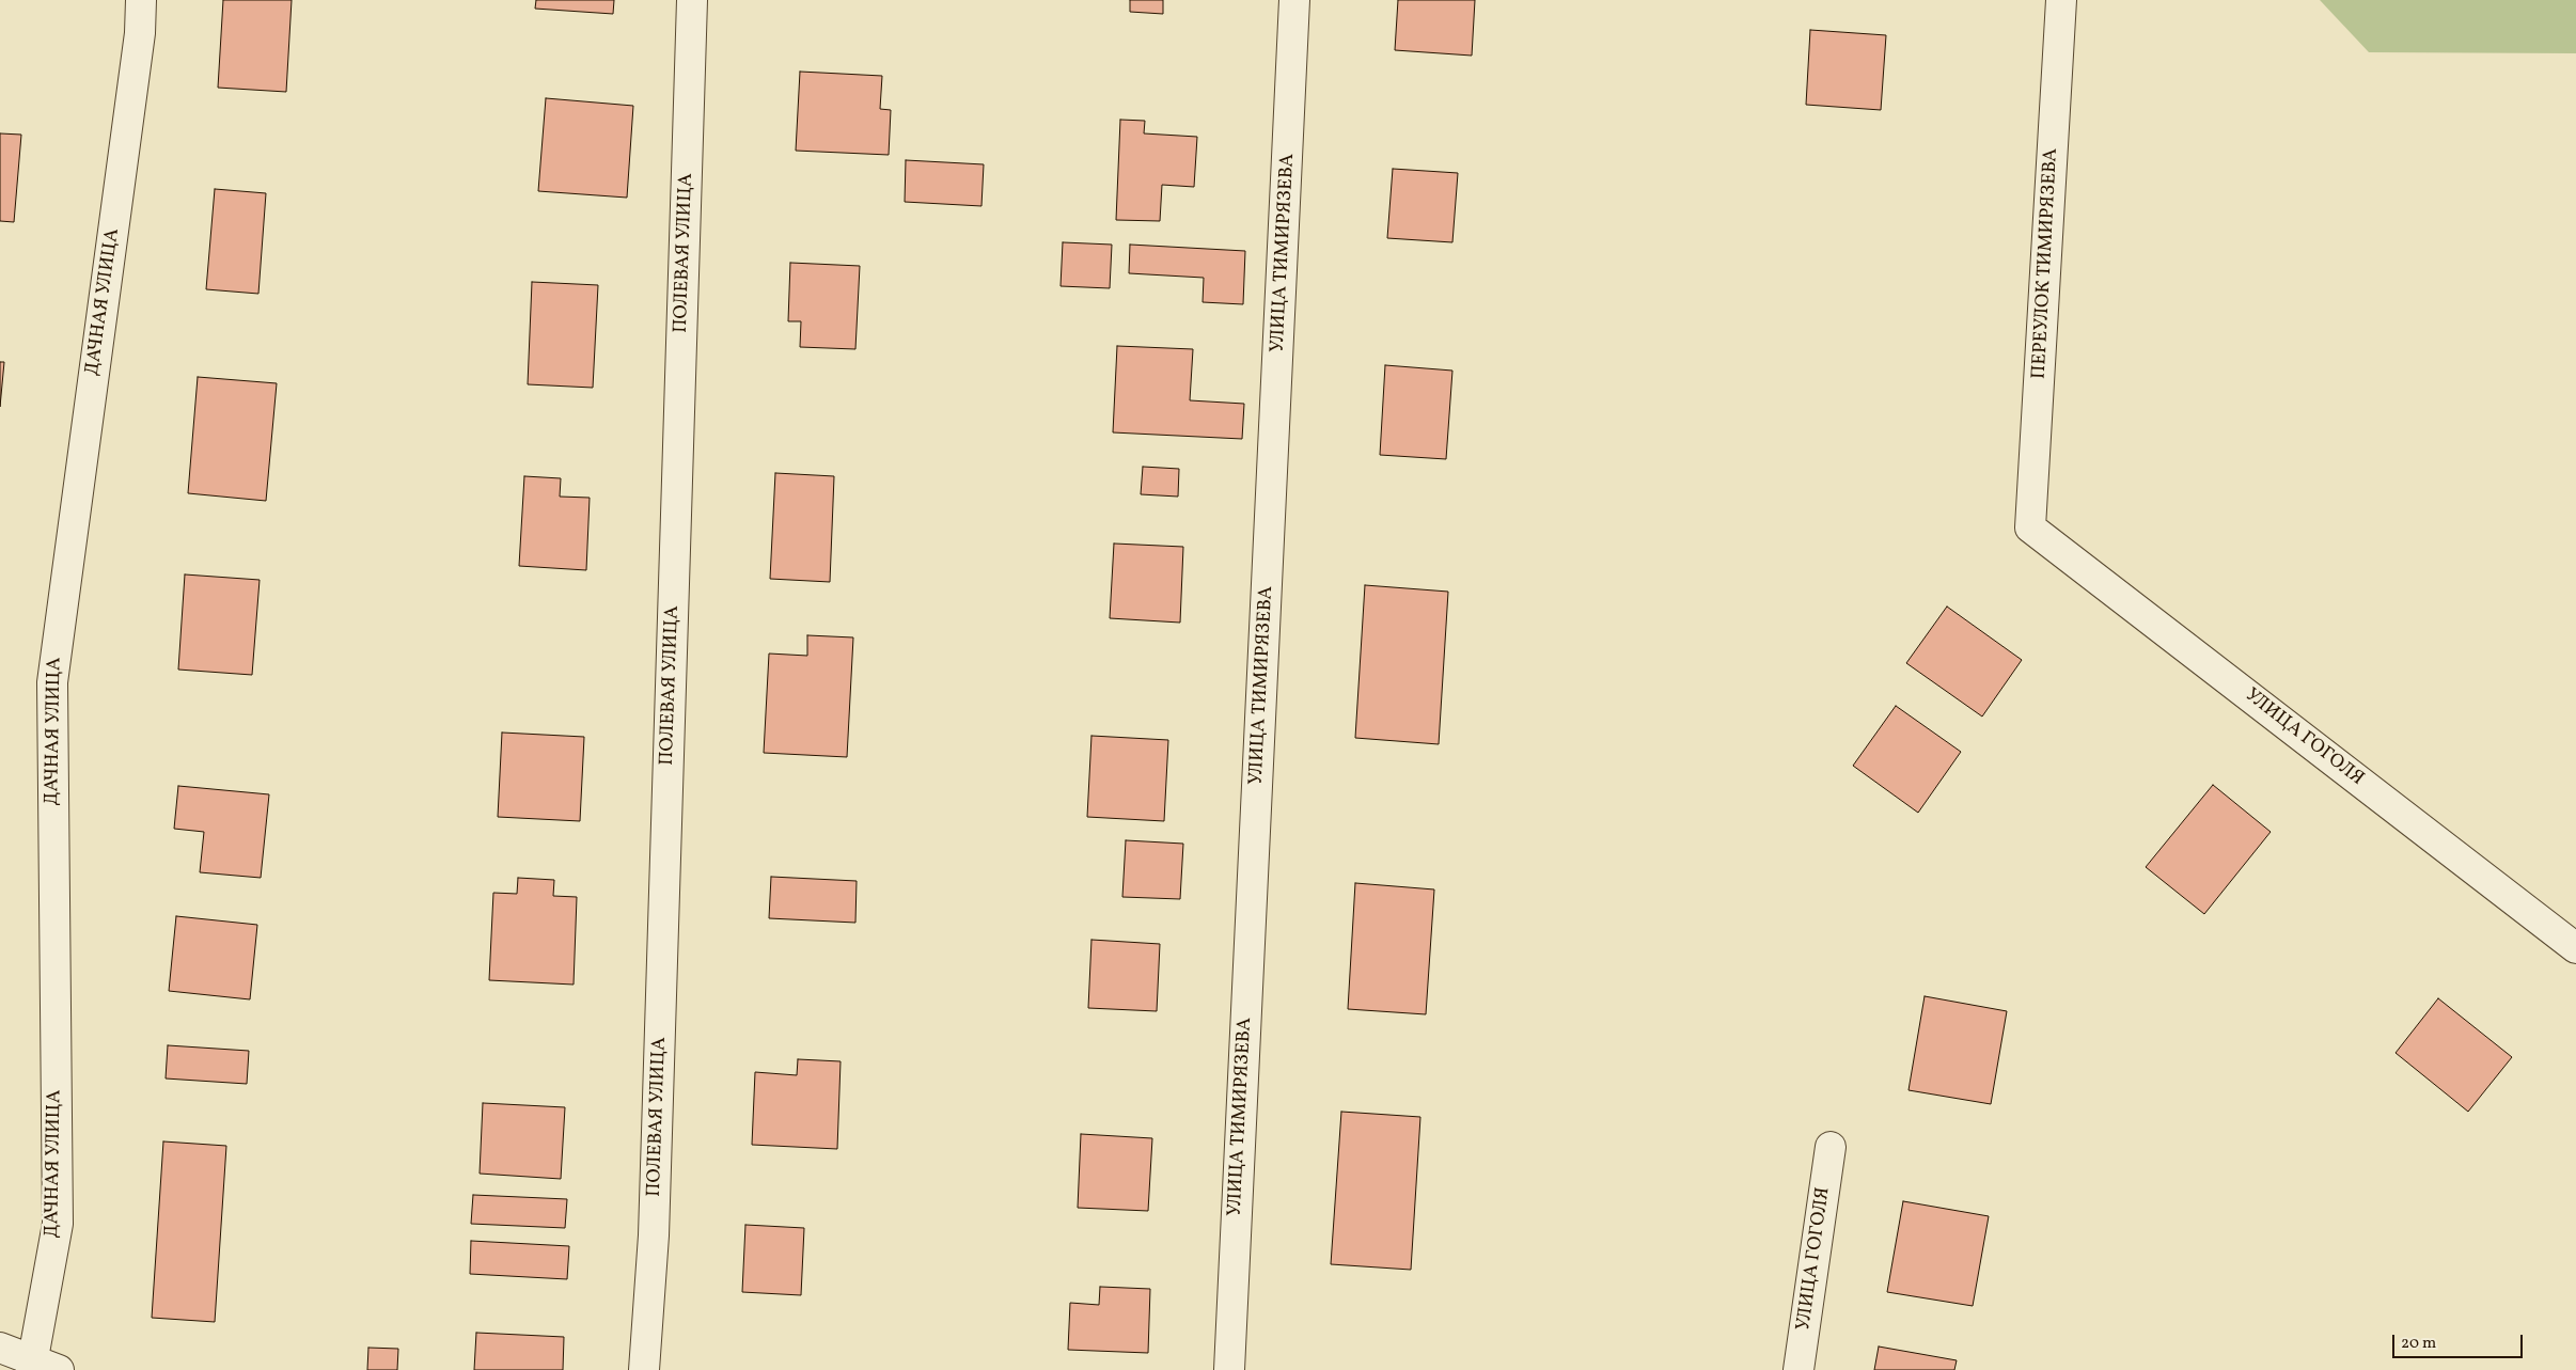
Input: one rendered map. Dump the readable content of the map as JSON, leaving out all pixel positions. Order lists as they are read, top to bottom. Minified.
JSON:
{"streets":{"street":["ПОЛЕВАЯ УЛИЦА","УЛИЦА ТИМИРЯЗЕВА","ПЕРЕУЛОК ТИМИРЯЗЕВА","ДАЧНАЯ УЛИЦА","УЛИЦА ГОГОЛЯ"]},"crossings":[["ПЕРЕУЛОК ТИМИРЯЗЕВА","УЛИЦА ГОГОЛЯ"]],"scale_bar":"20 m"}
